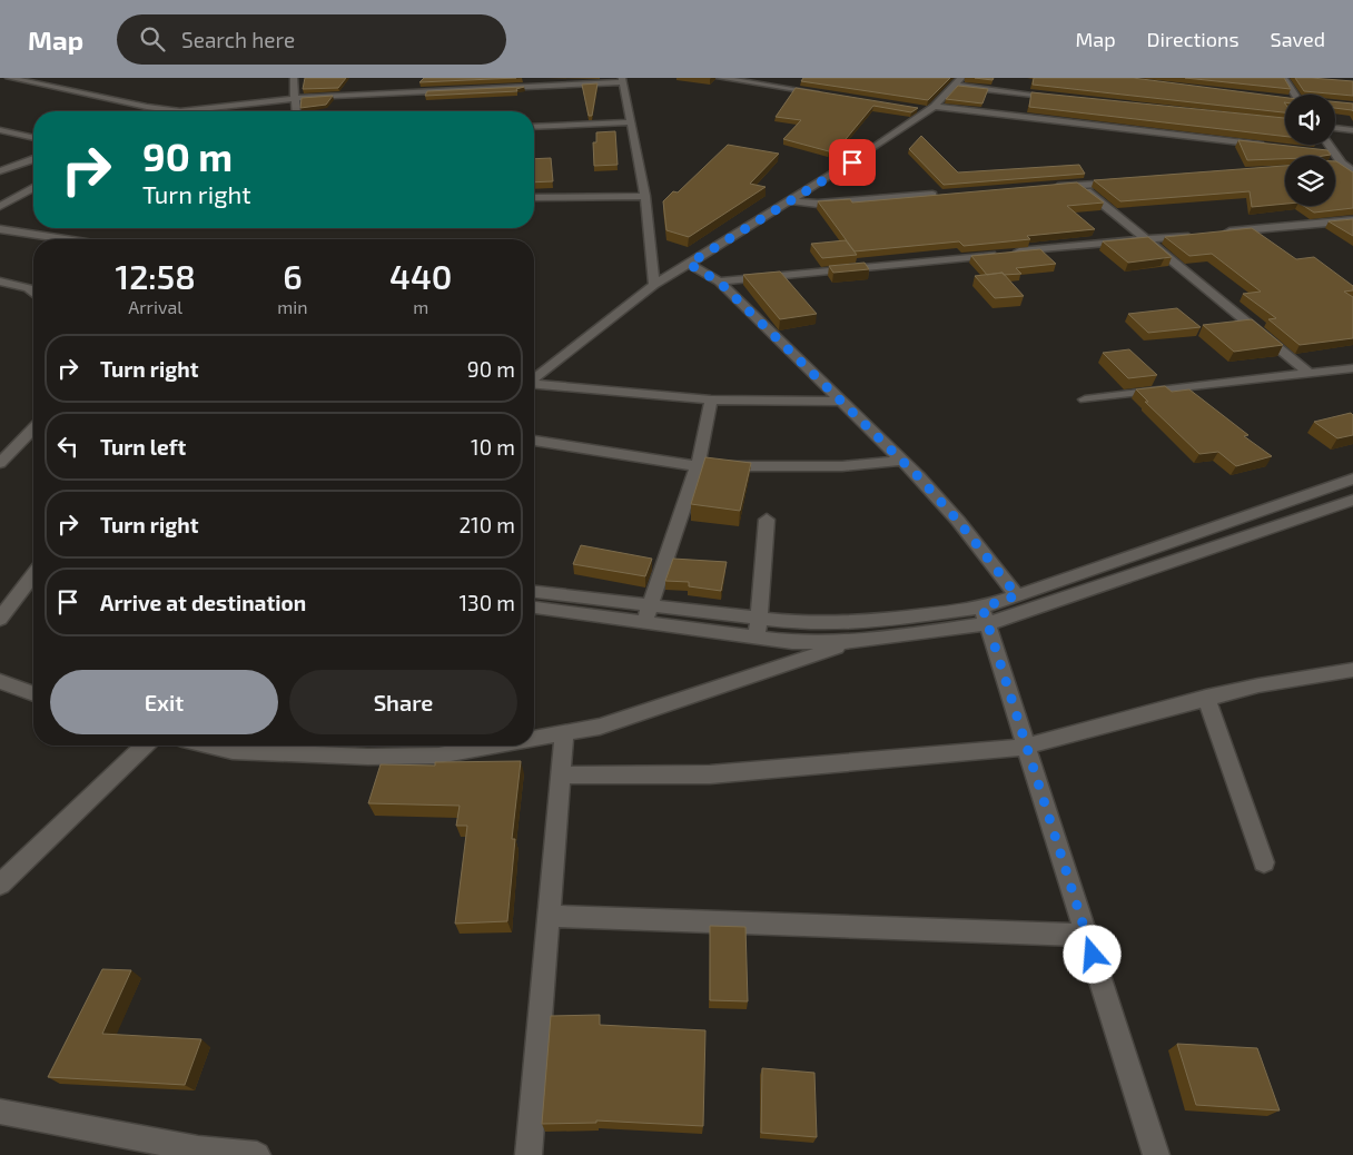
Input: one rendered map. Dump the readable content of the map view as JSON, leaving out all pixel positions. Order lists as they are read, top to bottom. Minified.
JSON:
{"page":{"header":"Map","search":"Search here","nav":["Map","Directions","Saved"],"turn":["90 m","Turn right"],"eta":["12:58","Arrival","6","min","440","m"],"list":[{"name":"Turn right","value":"90 m"},{"name":"Turn left","value":"10 m"},{"name":"Turn right","value":"210 m"},{"name":"Arrive at destination","value":"130 m"}],"buttons":["Exit","Share"]}}
